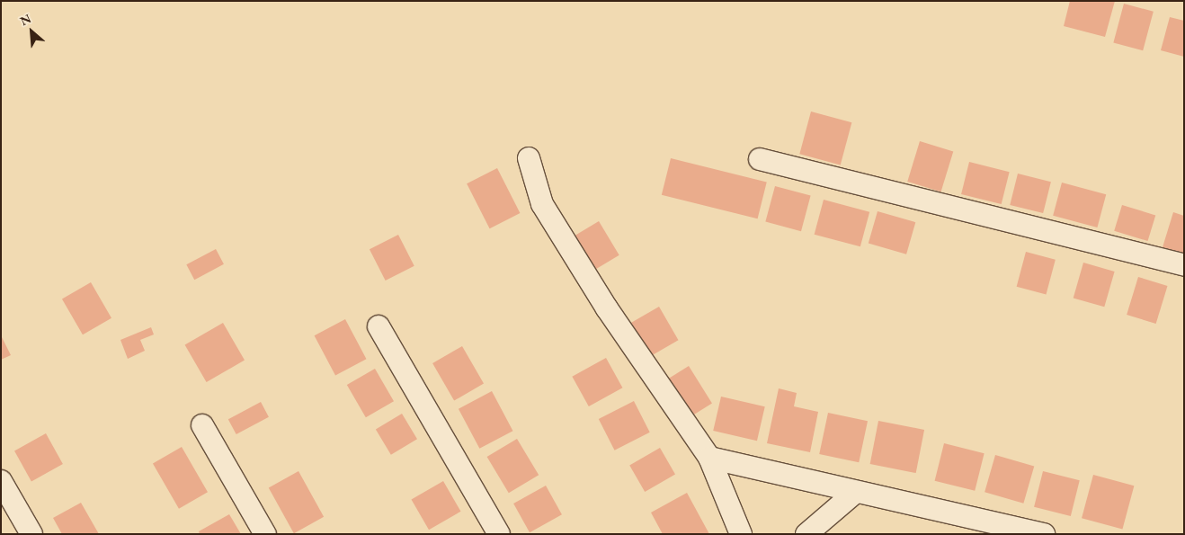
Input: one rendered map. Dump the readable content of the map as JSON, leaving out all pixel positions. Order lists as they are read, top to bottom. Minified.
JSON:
{"north":"top left"}
